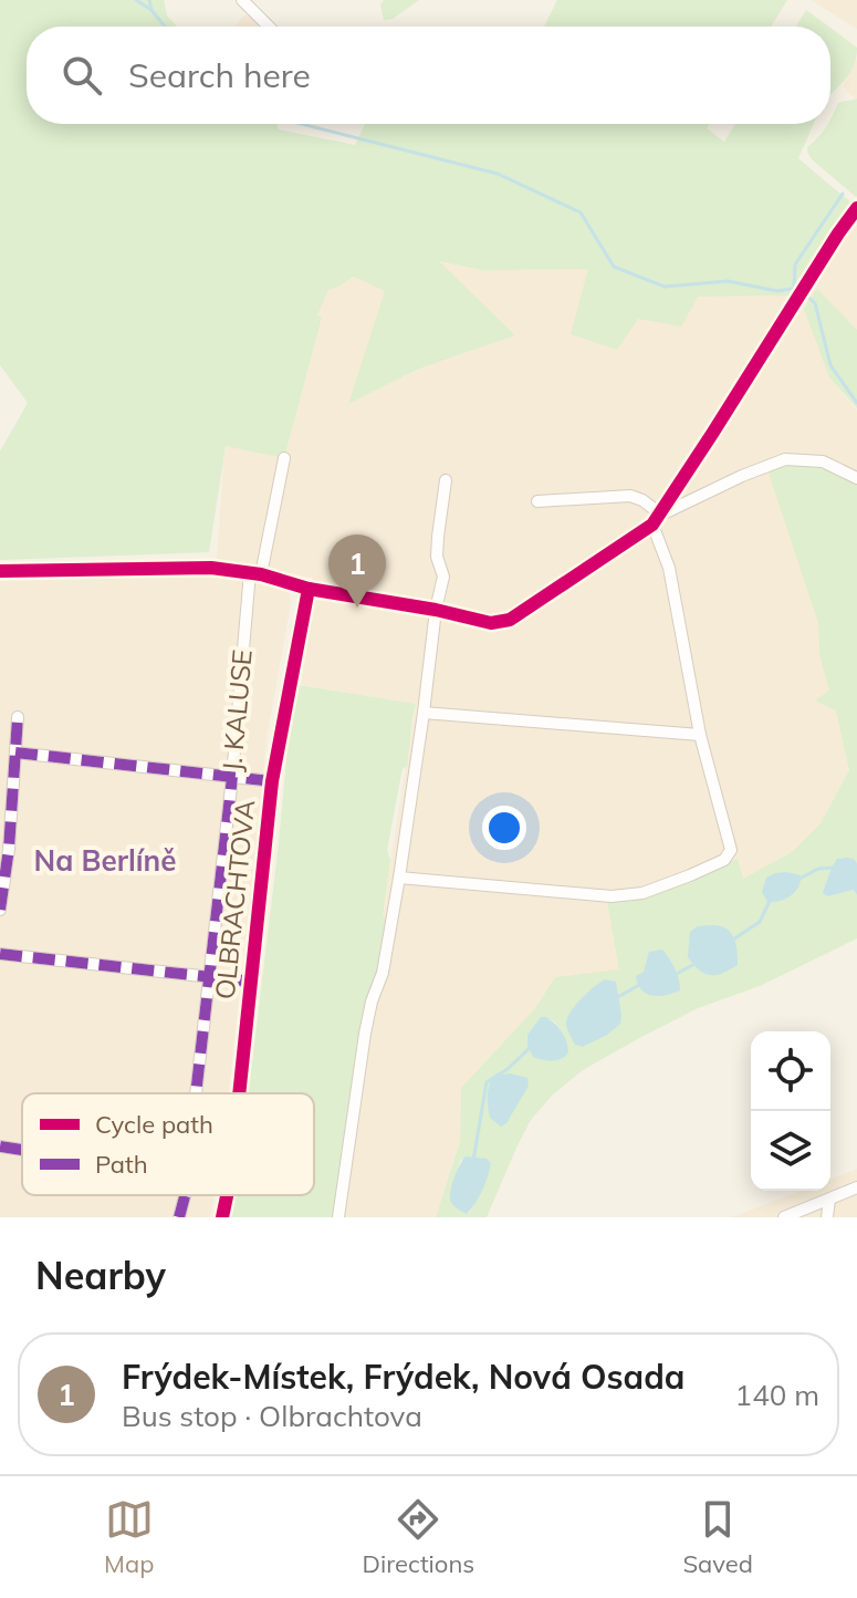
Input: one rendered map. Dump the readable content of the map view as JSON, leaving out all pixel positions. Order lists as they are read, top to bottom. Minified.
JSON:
{"streets":{"street":["J. KALUSE","OLBRACHTOVA"]},"districts":["Na Berlíně"],"legend":["Cycle path","Path"],"page":{"search":"Search here","pins":"1","heading":"Nearby","list":[{"mark":"1","name":"Frýdek-Místek, Frýdek, Nová Osada","note":"Bus stop · Olbrachtova","value":"140 m"}],"nav":["Map","Directions","Saved"]}}
